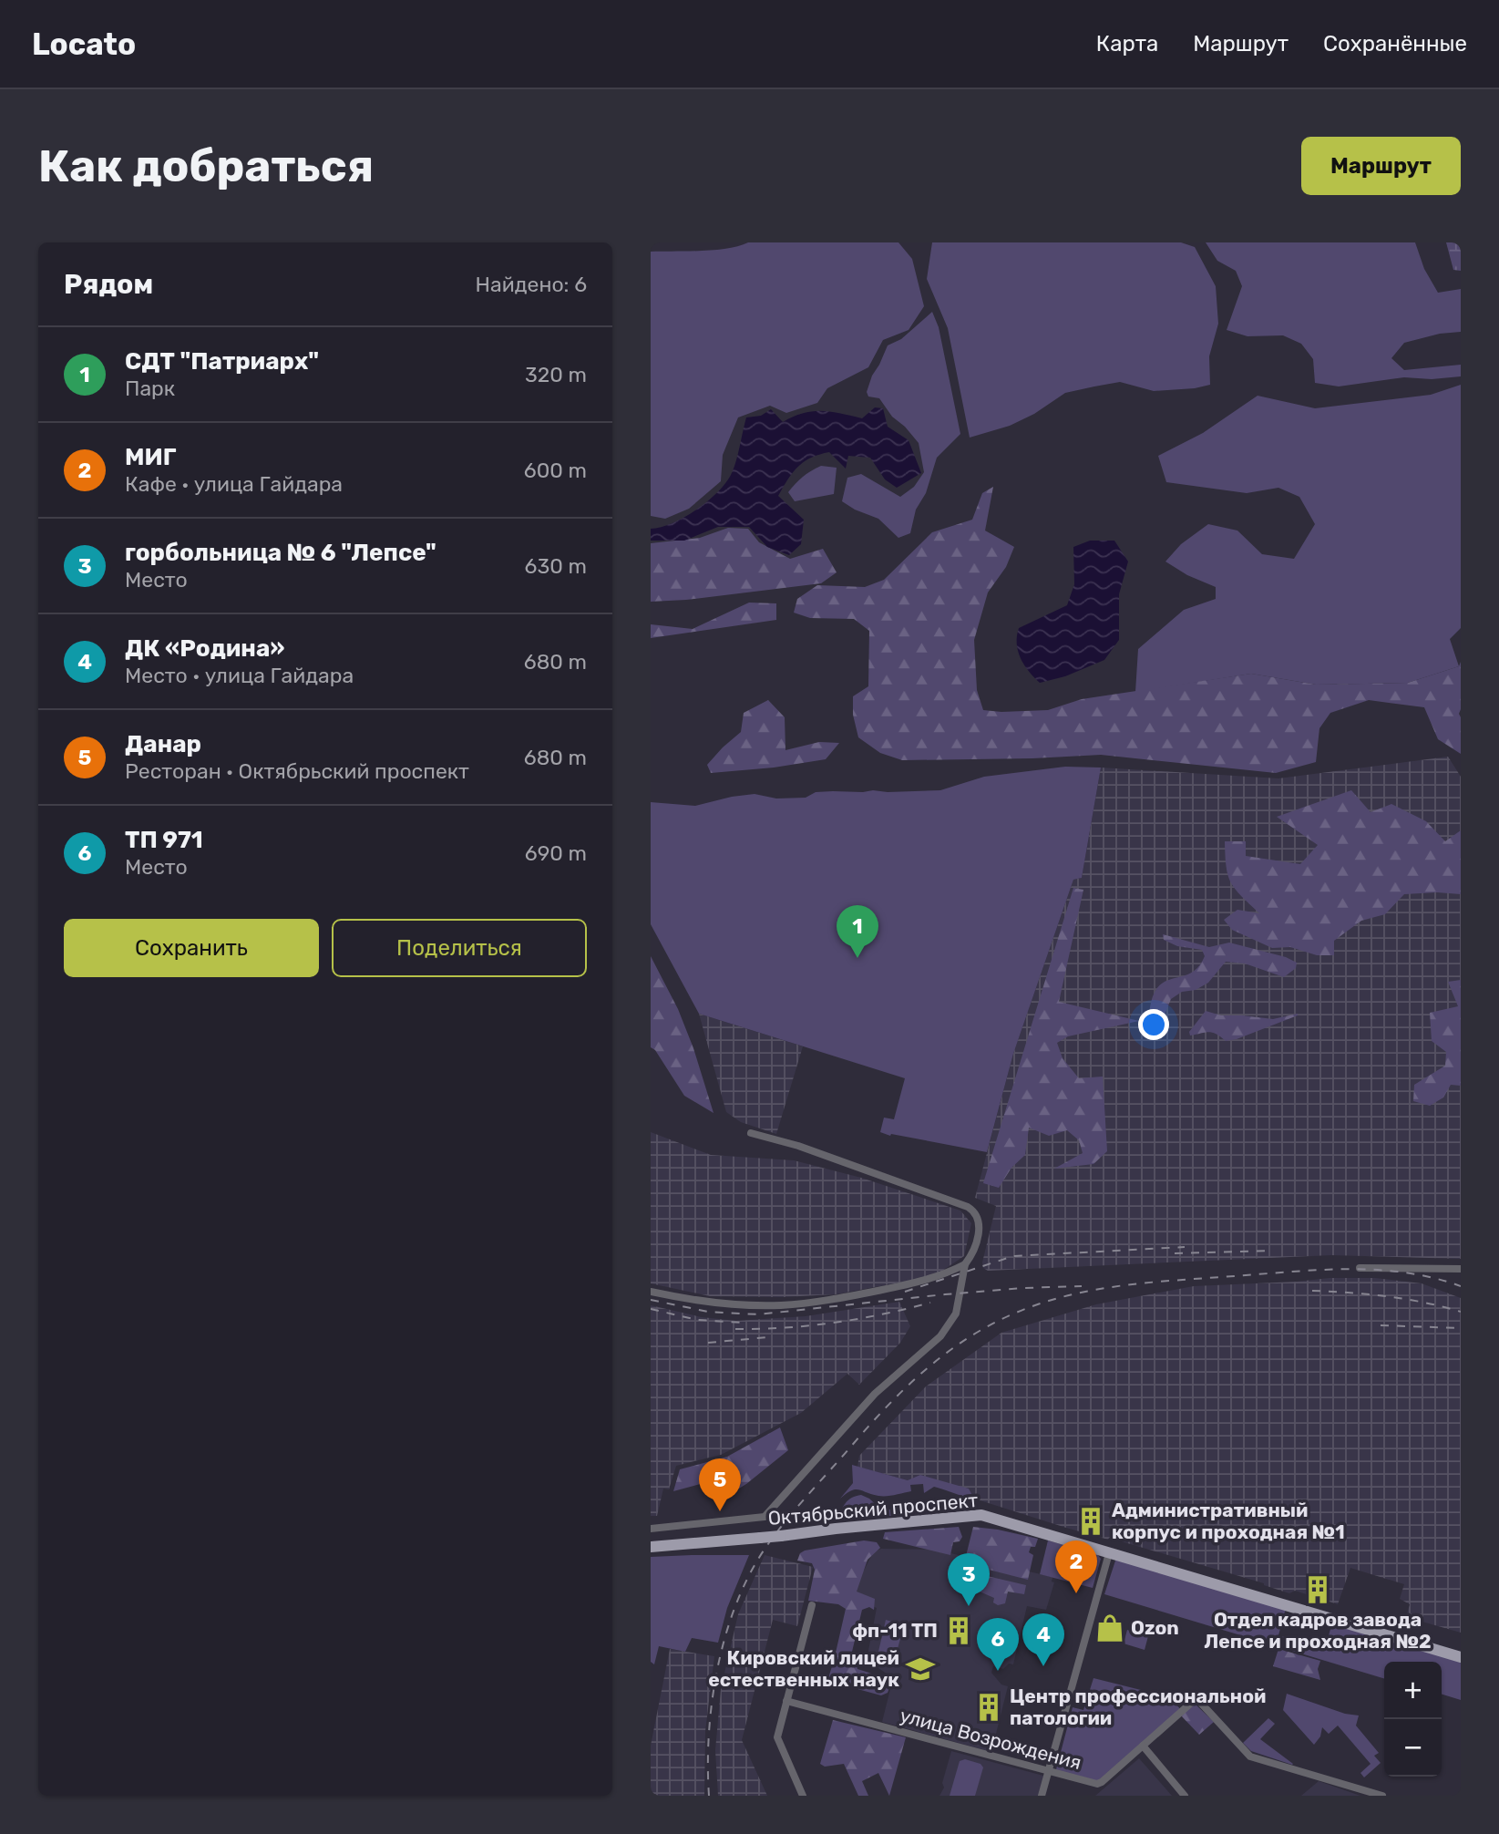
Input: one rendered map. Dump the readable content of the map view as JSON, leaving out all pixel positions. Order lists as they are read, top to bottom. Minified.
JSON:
{"streets":{"main road":["Октябрьский проспект"],"street":["улица Возрождения"]},"places":{"building":["Административный корпус и проходная №1","Отдел кадров завода Лепсе и проходная №2","фп-11 ТП","Центр профессиональной патологии"],"shop":["Ozon"],"school or university":["Кировский лицей естественных наук"]},"page":{"header":"Locato","nav":["Карта","Маршрут","Сохранённые"],"buttons":["Маршрут",["Сохранить","Поделиться"]],"title":"Как добраться","heading":["Рядом","Найдено: 6"],"list":[{"mark":"1","name":"СДТ \"Патриарх\"","note":"Парк","value":"320 m"},{"mark":"2","name":"МИГ","note":"Кафе · улица Гайдара","value":"600 m"},{"mark":"3","name":"горбольница № 6 \"Лепсе\"","note":"Место","value":"630 m"},{"mark":"4","name":"ДК «Родина»","note":"Место · улица Гайдара","value":"680 m"},{"mark":"5","name":"Данар","note":"Ресторан · Октябрьский проспект","value":"680 m"},{"mark":"6","name":"ТП 971","note":"Место","value":"690 m"}],"pins":["1","5","2","3","4","6"],"map_buttons":["+","−"]}}
